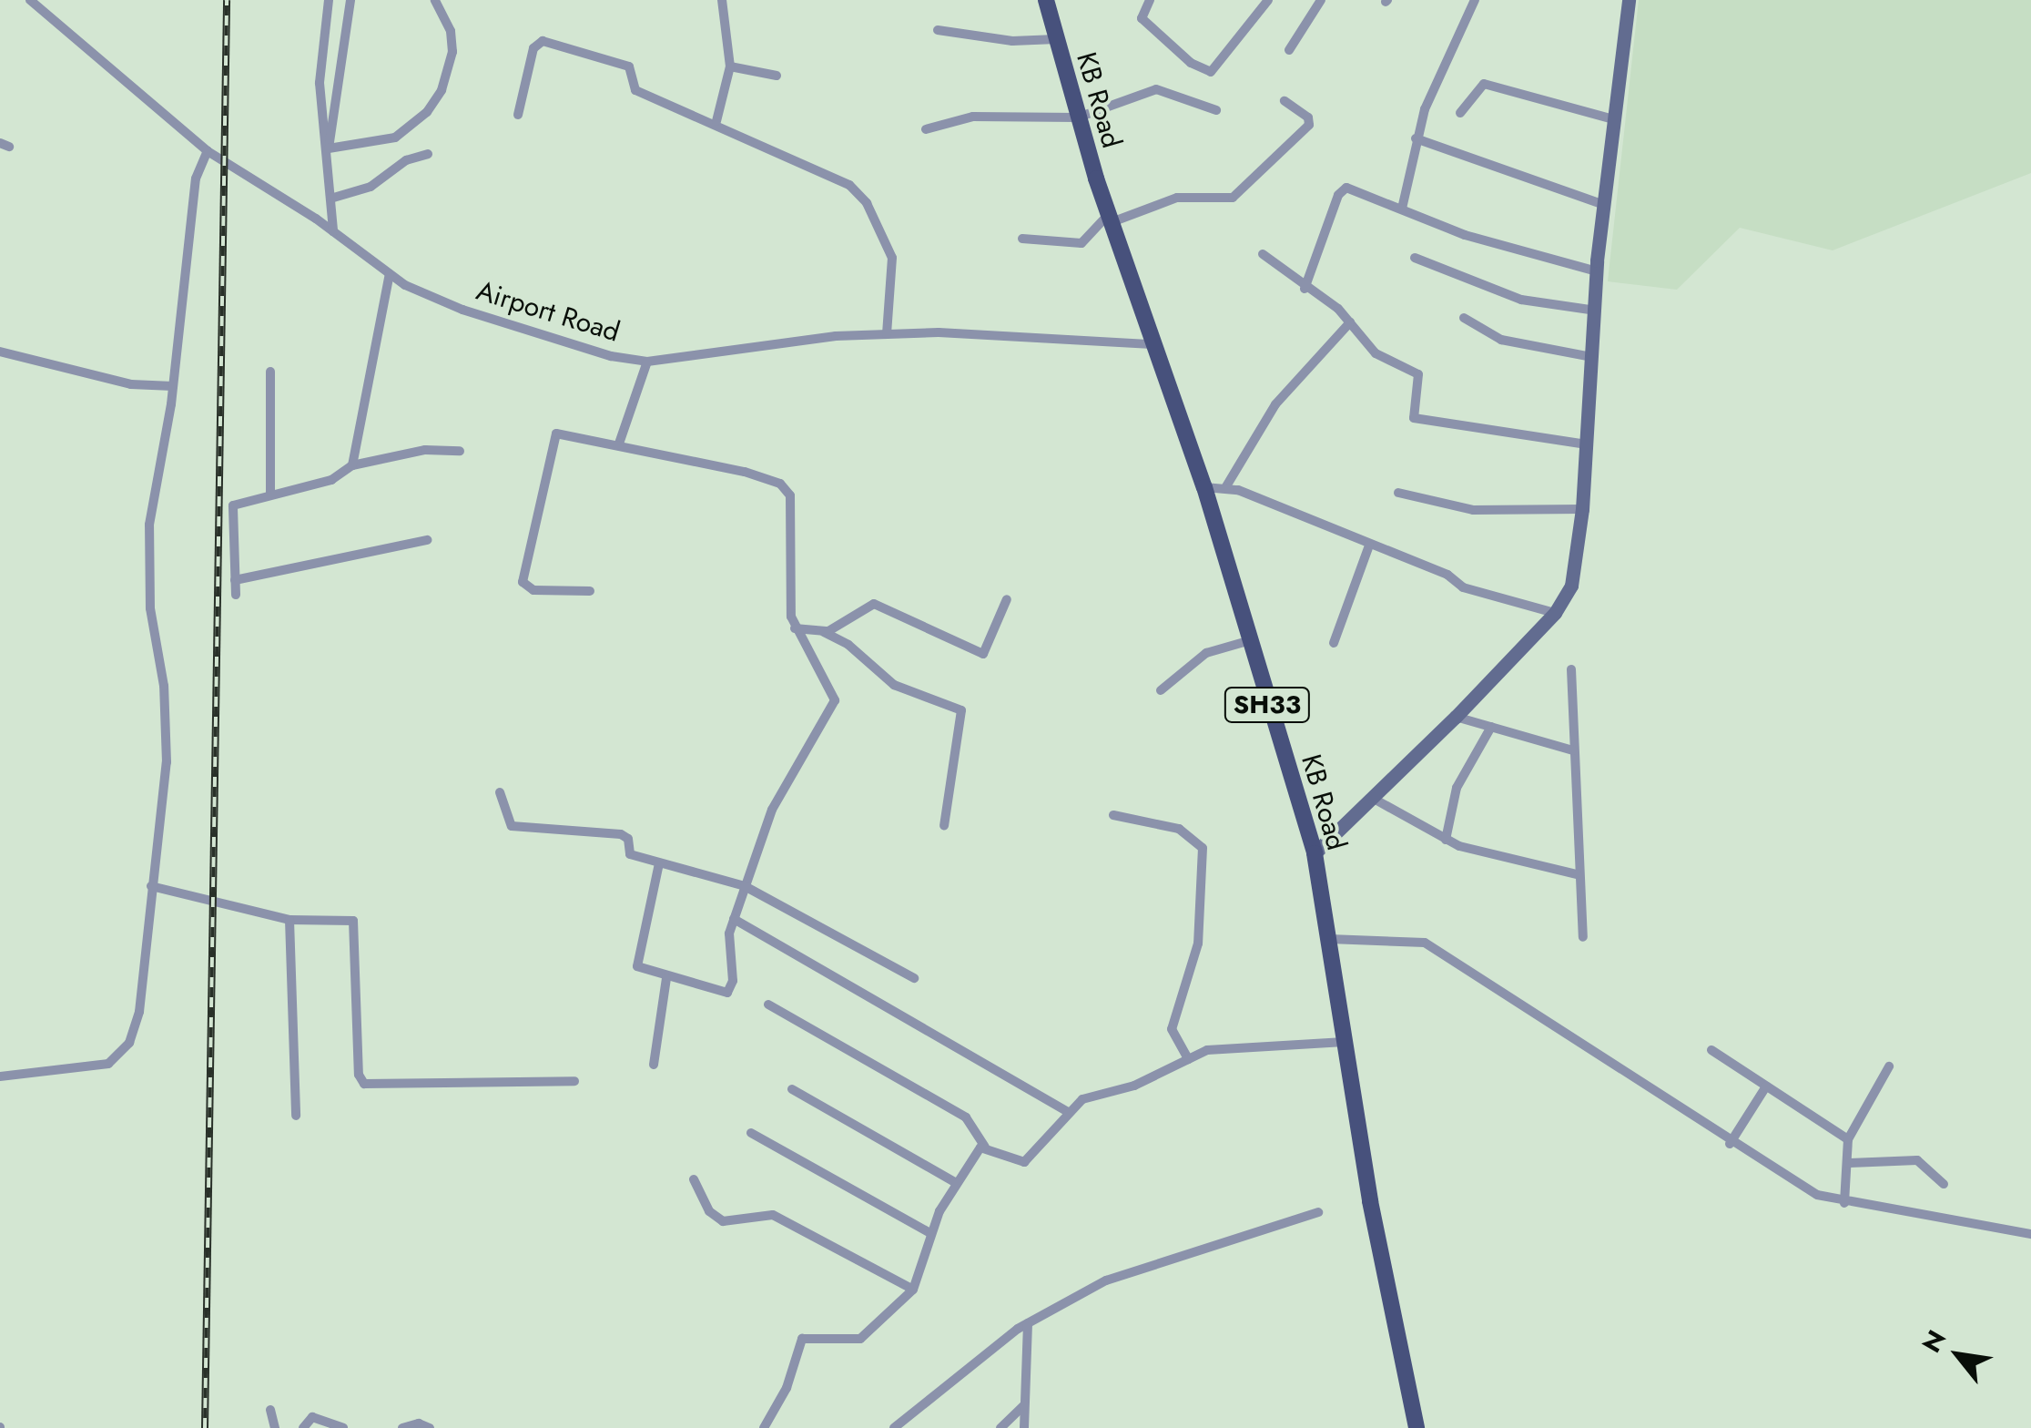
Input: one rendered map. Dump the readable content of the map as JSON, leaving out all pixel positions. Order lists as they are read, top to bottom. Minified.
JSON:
{"streets":{"main road":["KB Road","SH33"],"street":["Airport Road"]},"crossings":[["KB Road","Airport Road"]],"north":"top left"}
